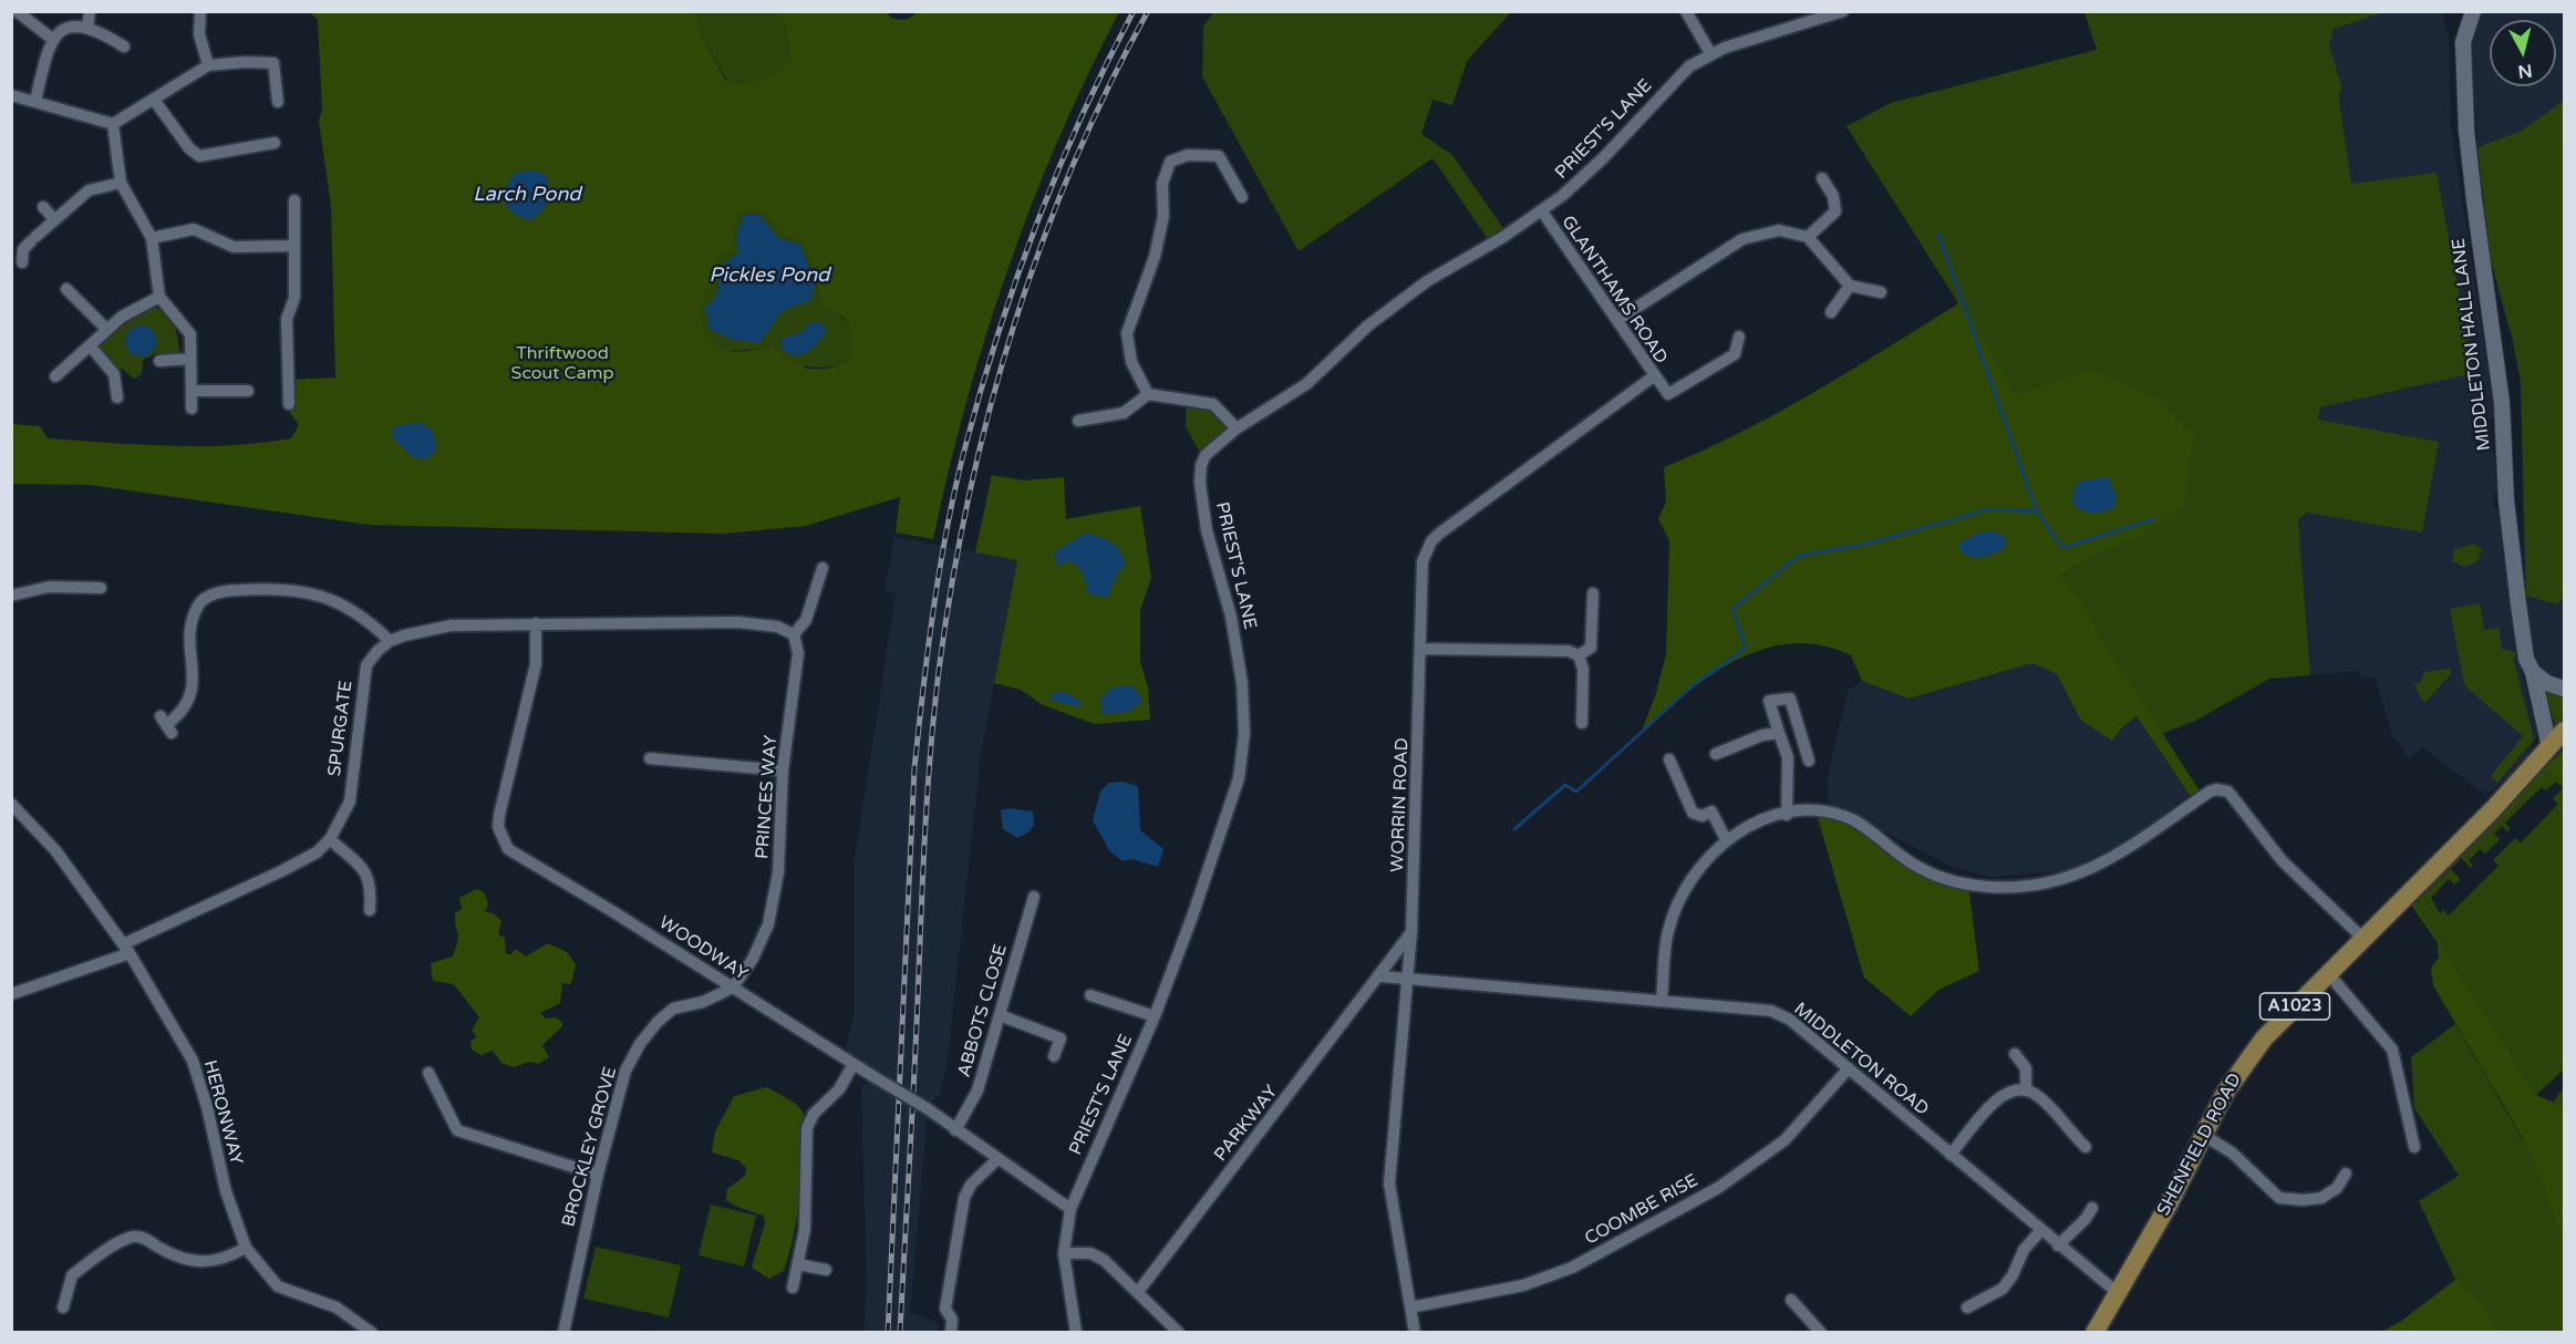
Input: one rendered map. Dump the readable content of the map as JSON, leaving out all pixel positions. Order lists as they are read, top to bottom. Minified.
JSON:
{"streets":{"main road":["A1023","SHENFIELD ROAD"],"street":["PRIEST'S LANE","GLANTHAMS ROAD","MIDDLETON HALL LANE","SPURGATE","PRINCES WAY","WORRIN ROAD","WOODWAY","ABBOTS CLOSE","MIDDLETON ROAD","HERONWAY","PARKWAY","BROCKLEY GROVE","COOMBE RISE"]},"crossings":[["PRIEST'S LANE","GLANTHAMS ROAD"],["PRIEST'S LANE","WOODWAY"],["GLANTHAMS ROAD","WORRIN ROAD"],["MIDDLETON HALL LANE","SHENFIELD ROAD"],["SPURGATE","PRINCES WAY"],["SPURGATE","WOODWAY"],["SPURGATE","HERONWAY"],["PRINCES WAY","WOODWAY"],["PRINCES WAY","BROCKLEY GROVE"],["WORRIN ROAD","MIDDLETON ROAD"],["WORRIN ROAD","PARKWAY"],["WORRIN ROAD","COOMBE RISE"],["WOODWAY","ABBOTS CLOSE"],["WOODWAY","BROCKLEY GROVE"],["MIDDLETON ROAD","SHENFIELD ROAD"],["MIDDLETON ROAD","COOMBE RISE"]],"water":["Larch Pond","Pickles Pond"],"parks":["Thriftwood Scout Camp"],"north":"bottom"}
